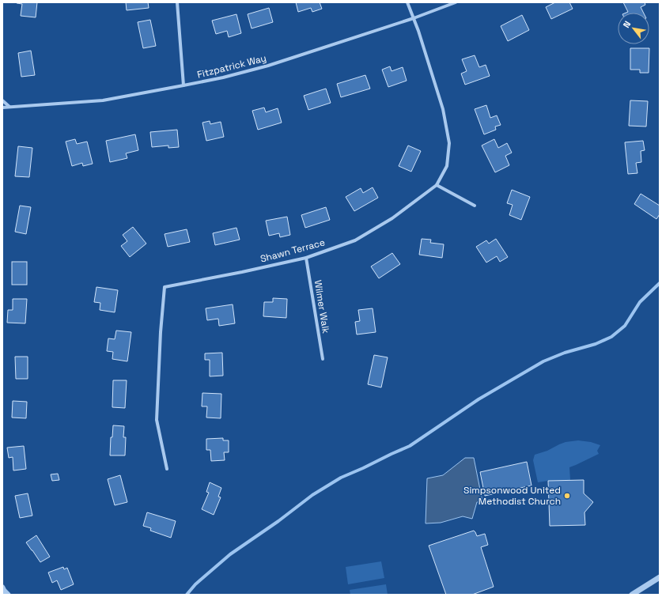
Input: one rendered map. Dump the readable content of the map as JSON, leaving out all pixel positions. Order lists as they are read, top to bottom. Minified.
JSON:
{"streets":{"street":["Fitzpatrick Way","Shawn Terrace","Wilmer Walk"]},"crossings":[["Fitzpatrick Way","Shawn Terrace"],["Shawn Terrace","Wilmer Walk"]],"places":["Simpsonwood United Methodist Church"],"north":"top left"}
